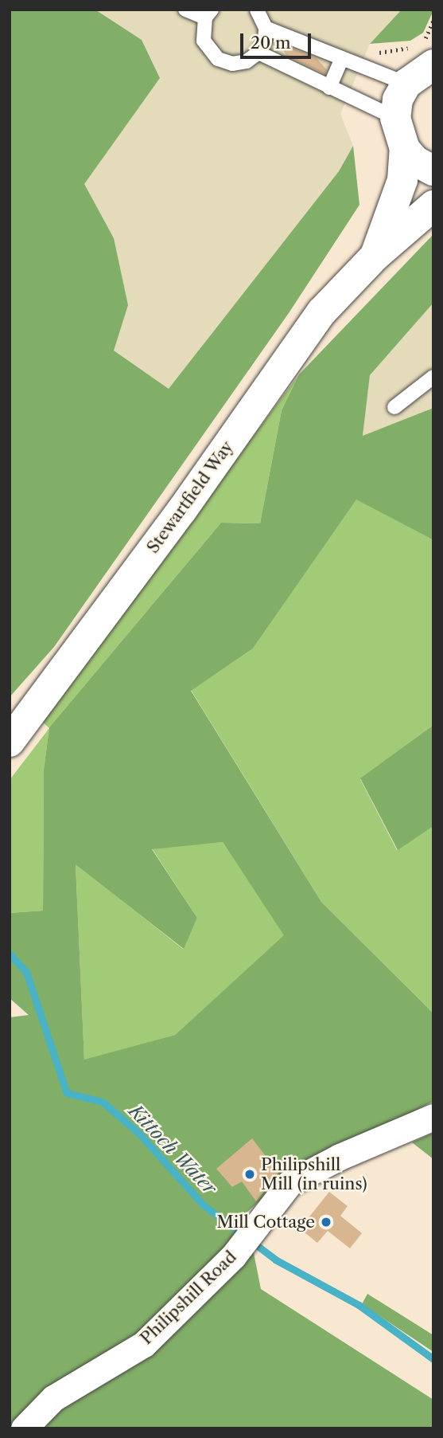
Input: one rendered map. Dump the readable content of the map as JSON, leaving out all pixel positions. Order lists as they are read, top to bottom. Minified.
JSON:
{"streets":{"street":["Stewartfield Way","Philipshill Road"]},"water":["Kittoch Water"],"places":["Philipshill Mill (in ruins)","Mill Cottage"],"scale_bar":"20 m"}
